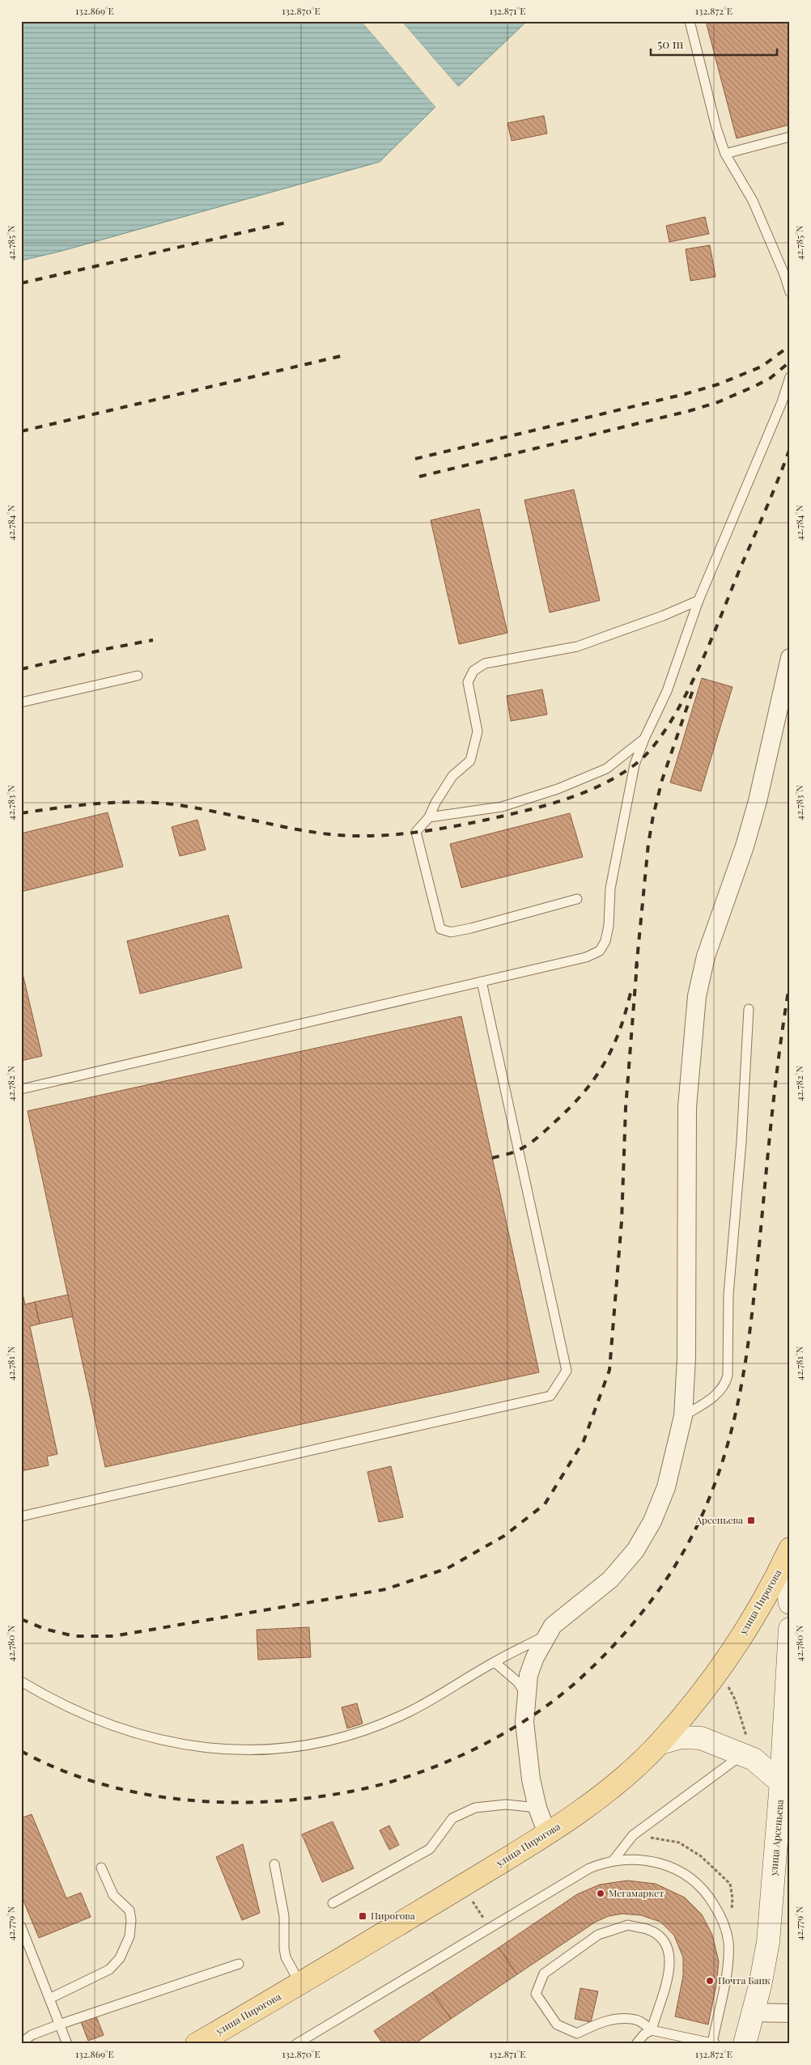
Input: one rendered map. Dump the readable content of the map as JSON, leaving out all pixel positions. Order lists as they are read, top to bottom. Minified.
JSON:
{"streets":{"main road":["улица Пирогова","улица Арсеньева"]},"places":{"transit":["Арсеньева","Пирогова"],"other":["Мегамаркет","Почта Банк"]},"scale_bar":"50 m","coordinates":["132.869°E","132.870°E","132.871°E","132.872°E","42.785°N","42.784°N","42.783°N","42.782°N","42.781°N","42.780°N","42.779°N"]}
